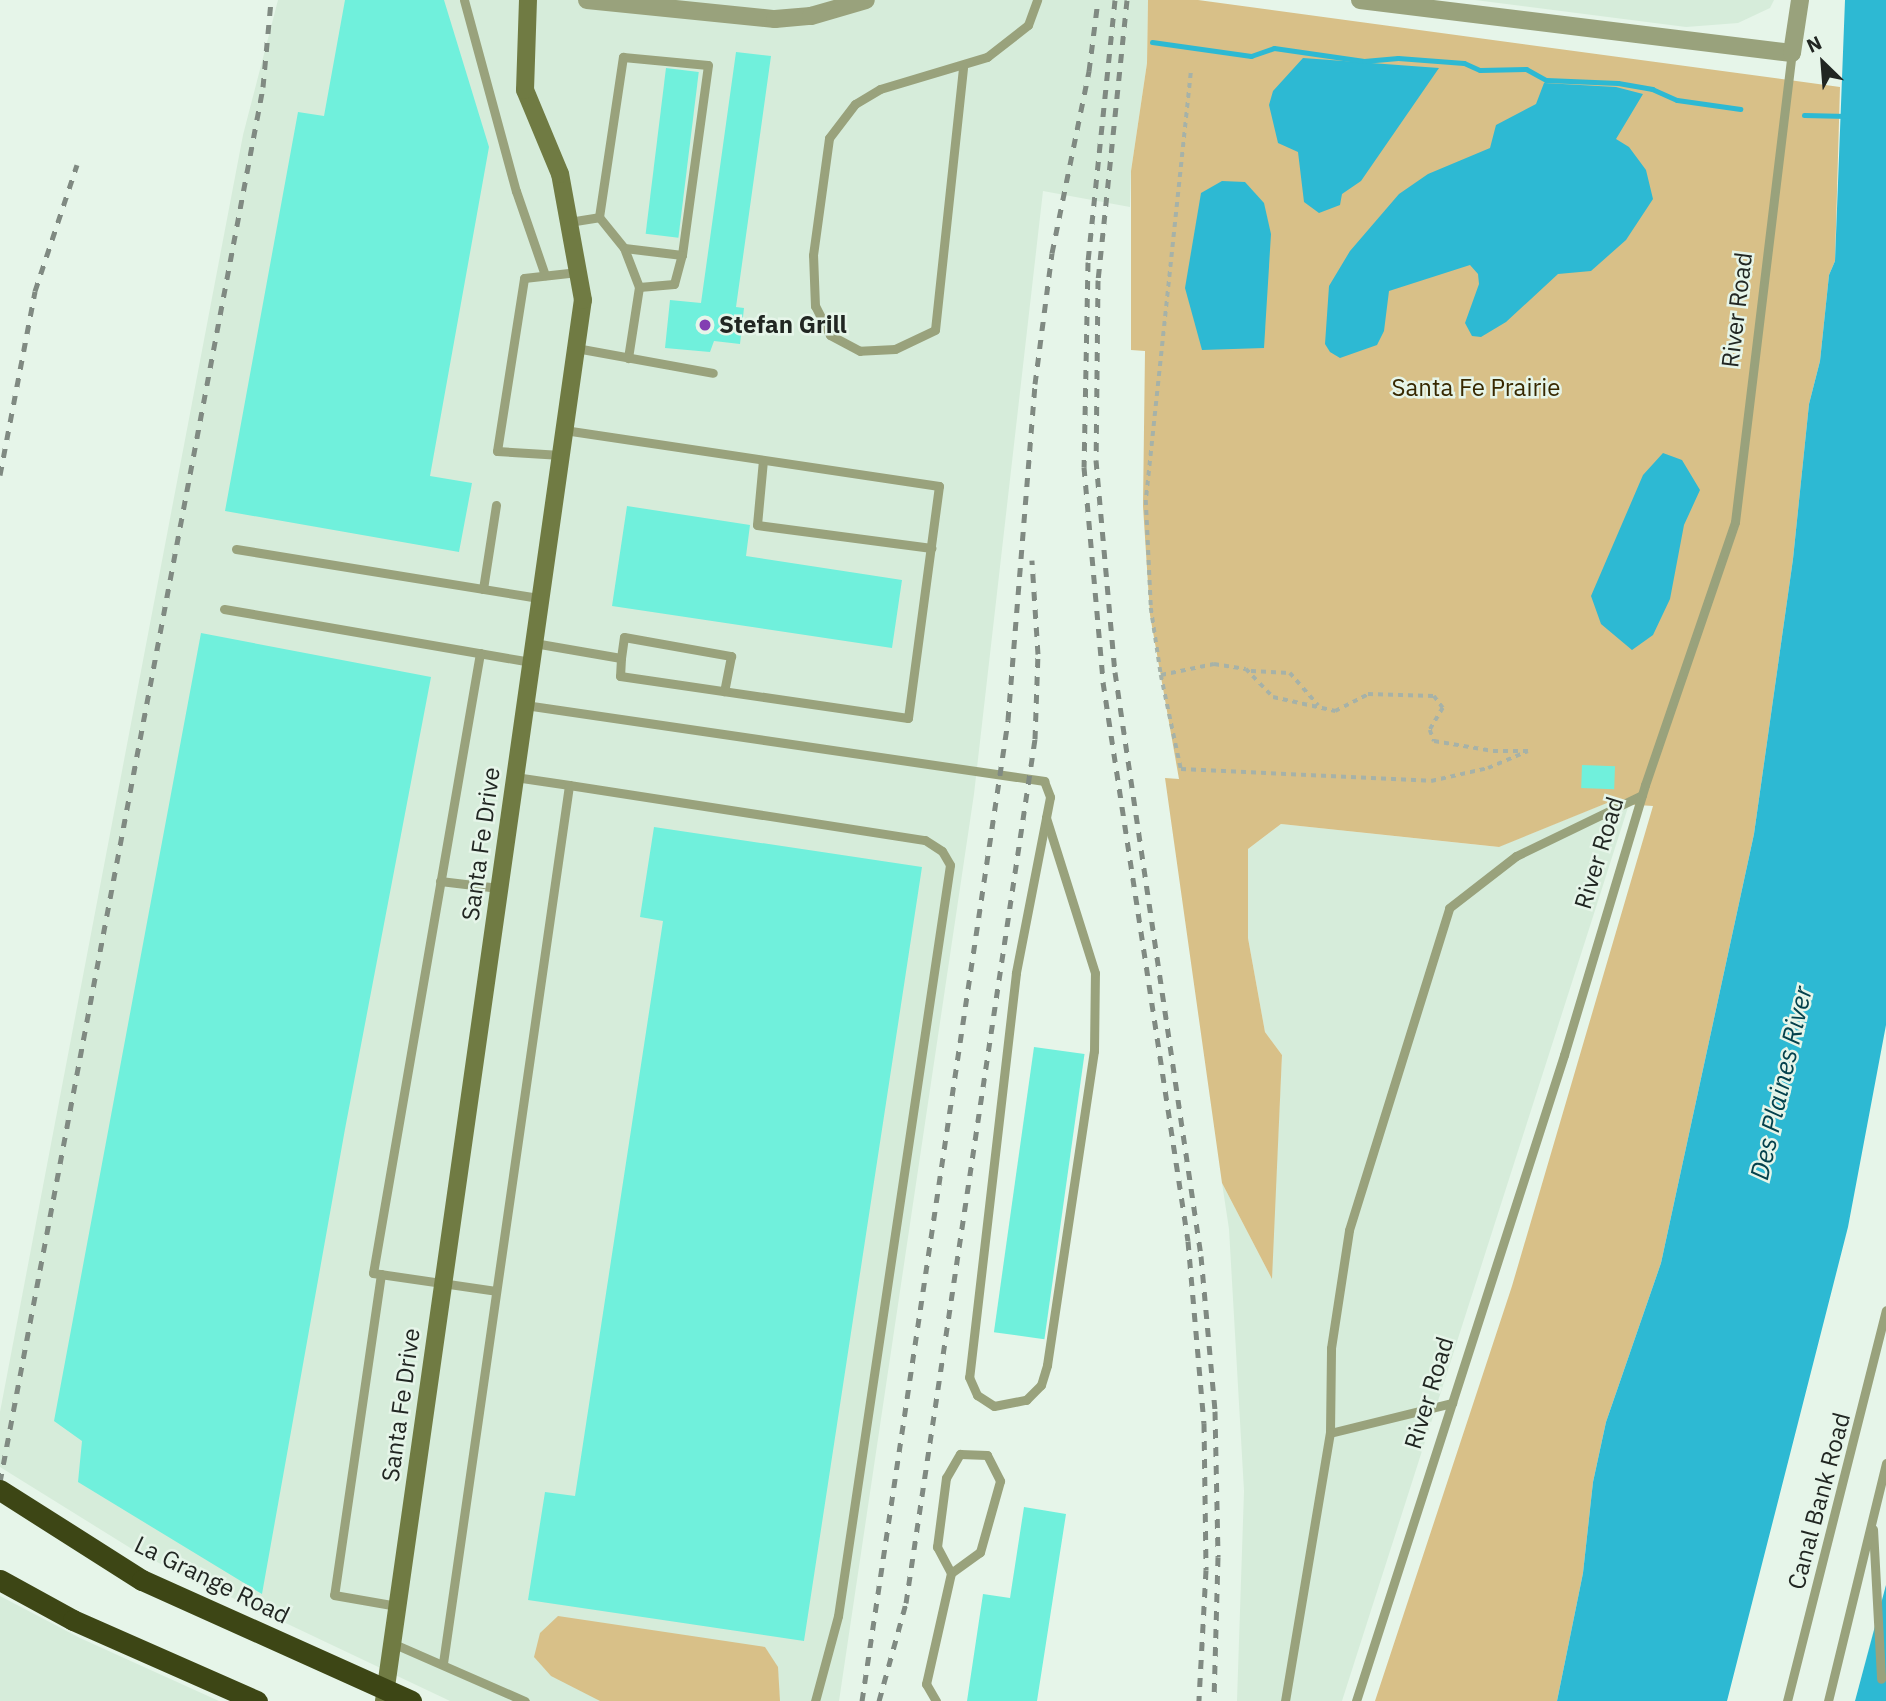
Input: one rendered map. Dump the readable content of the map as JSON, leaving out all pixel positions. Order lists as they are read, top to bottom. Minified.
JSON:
{"streets":{"highway":["La Grange Road"],"street":["River Road","Santa Fe Drive"],"lane":["Canal Bank Road"]},"water":["Des Plaines River"],"parks":["Santa Fe Prairie"],"places":["Stefan Grill"],"north":"top left"}
